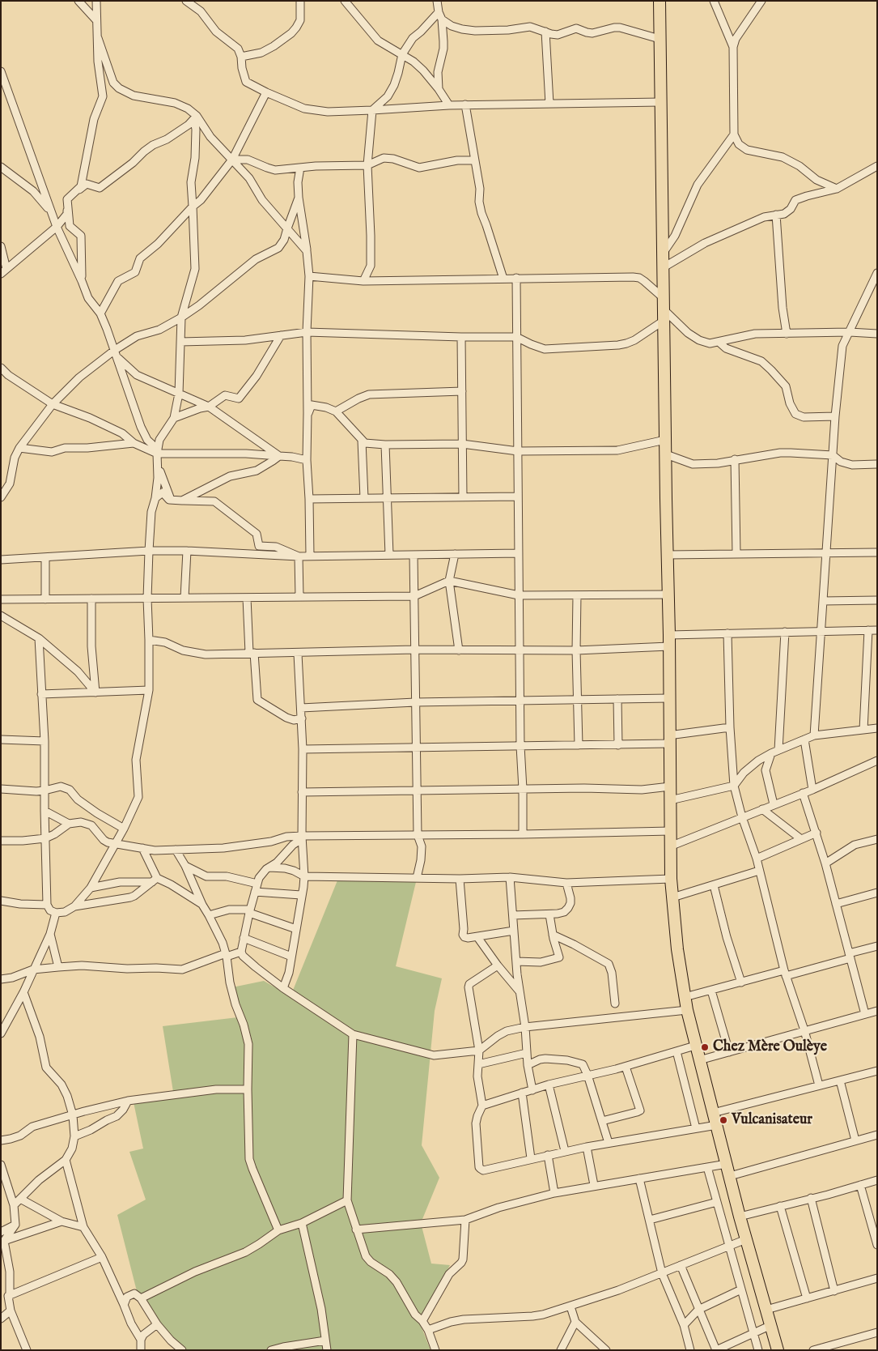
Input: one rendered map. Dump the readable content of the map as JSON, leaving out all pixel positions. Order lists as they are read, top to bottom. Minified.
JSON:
{"places":["Chez Mère Oulèye","Vulcanisateur"]}
